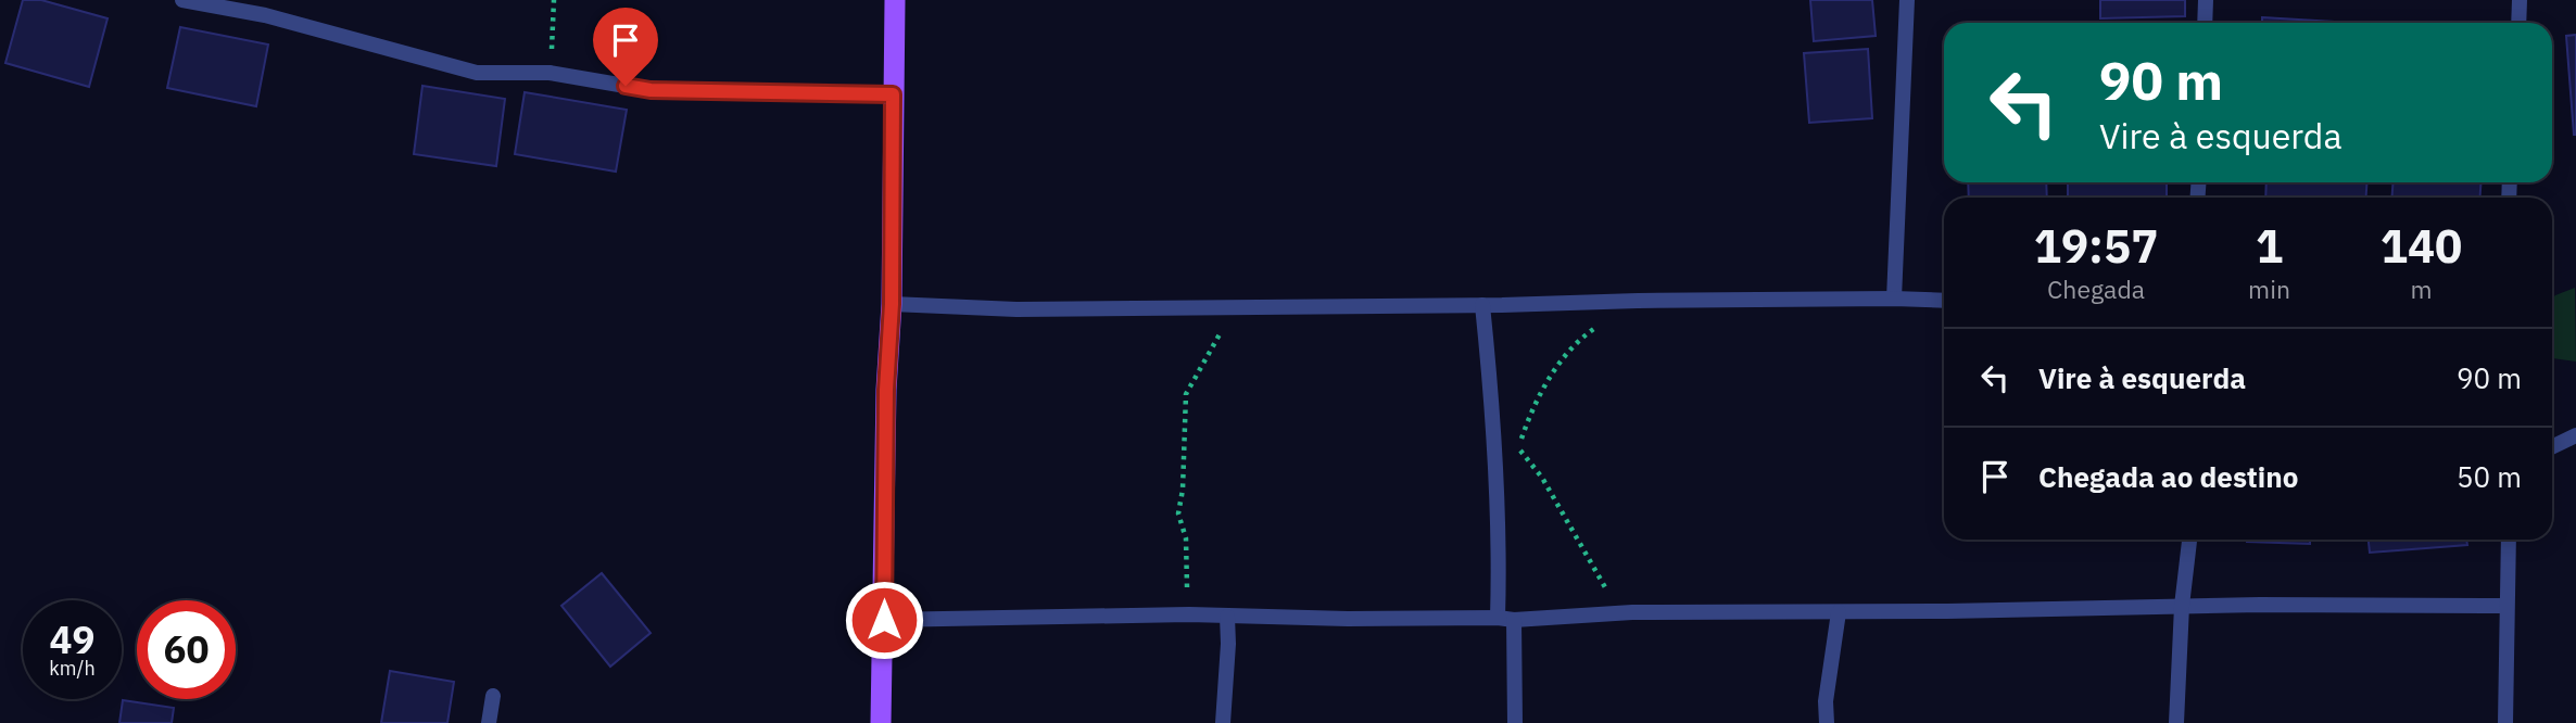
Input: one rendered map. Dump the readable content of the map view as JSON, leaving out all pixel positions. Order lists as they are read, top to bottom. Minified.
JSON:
{"page":{"turn":["90 m","Vire à esquerda"],"eta":["19:57","Chegada","1","min","140","m"],"list":[{"name":"Vire à esquerda","value":"90 m"},{"name":"Chegada ao destino","value":"50 m"}],"speed":"49 km/h","limit":"60"}}
